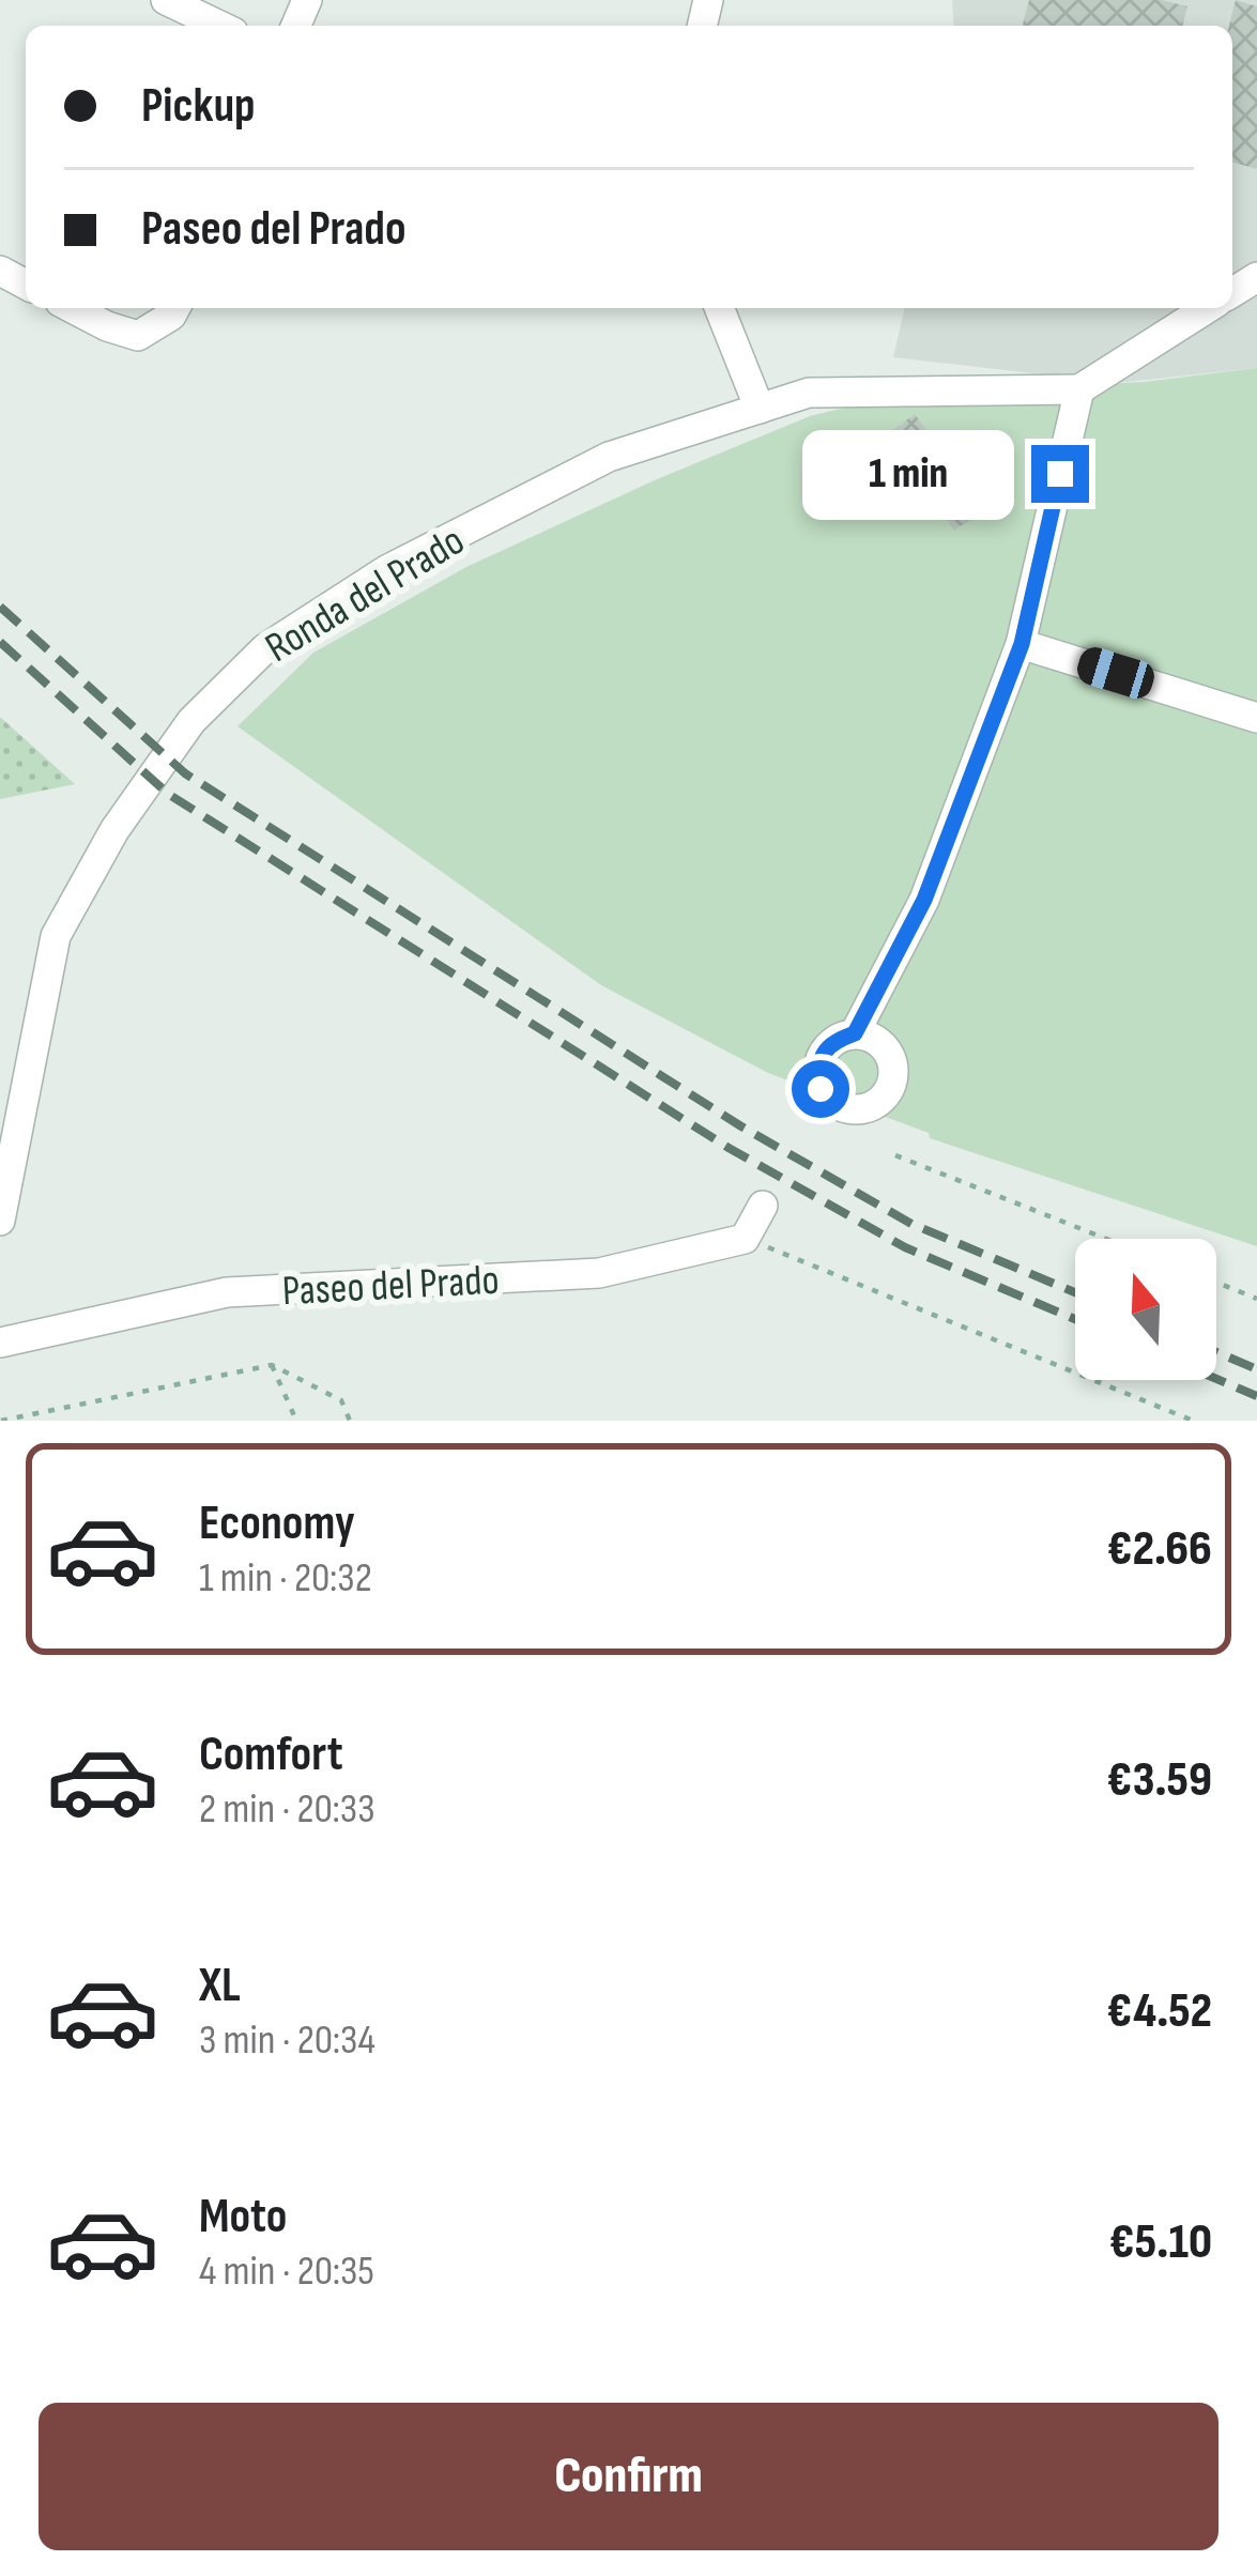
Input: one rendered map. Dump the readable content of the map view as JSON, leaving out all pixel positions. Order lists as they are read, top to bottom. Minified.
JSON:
{"streets":{"street":["Ronda del Prado","Paseo del Prado"]},"north":"top","page":{"banner":["Pickup","Paseo del Prado"],"bubble":"1 min","list":[{"name":"Economy","note":"1 min · 20:32","value":"€2.66"},{"name":"Comfort","note":"2 min · 20:33","value":"€3.59"},{"name":"XL","note":"3 min · 20:34","value":"€4.52"},{"name":"Moto","note":"4 min · 20:35","value":"€5.10"}],"buttons":"Confirm"}}
